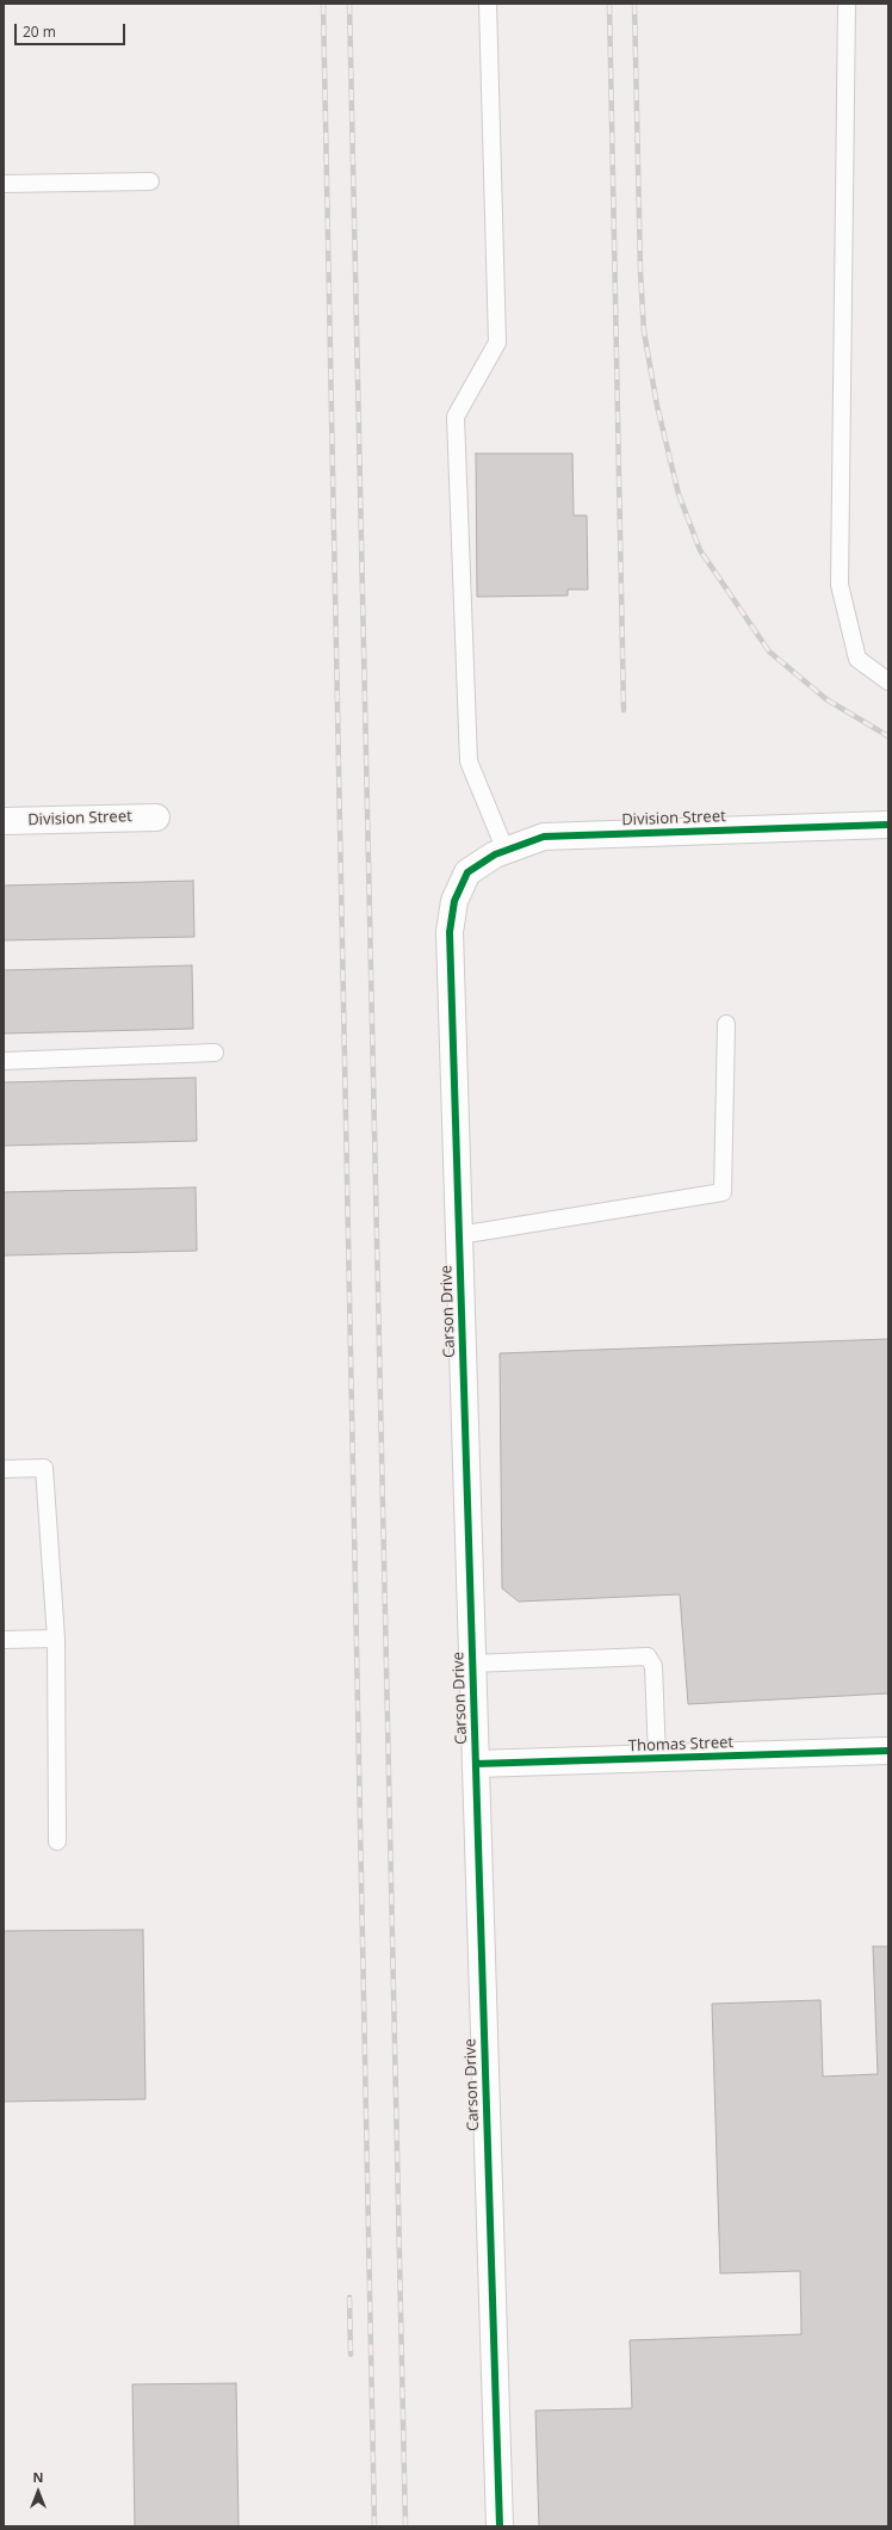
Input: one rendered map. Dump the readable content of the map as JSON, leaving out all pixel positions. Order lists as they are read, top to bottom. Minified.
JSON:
{"streets":{"street":["Division Street","Carson Drive","Thomas Street"]},"crossings":[["Division Street","Carson Drive"],["Carson Drive","Thomas Street"]],"scale_bar":"20 m","north":"top"}
